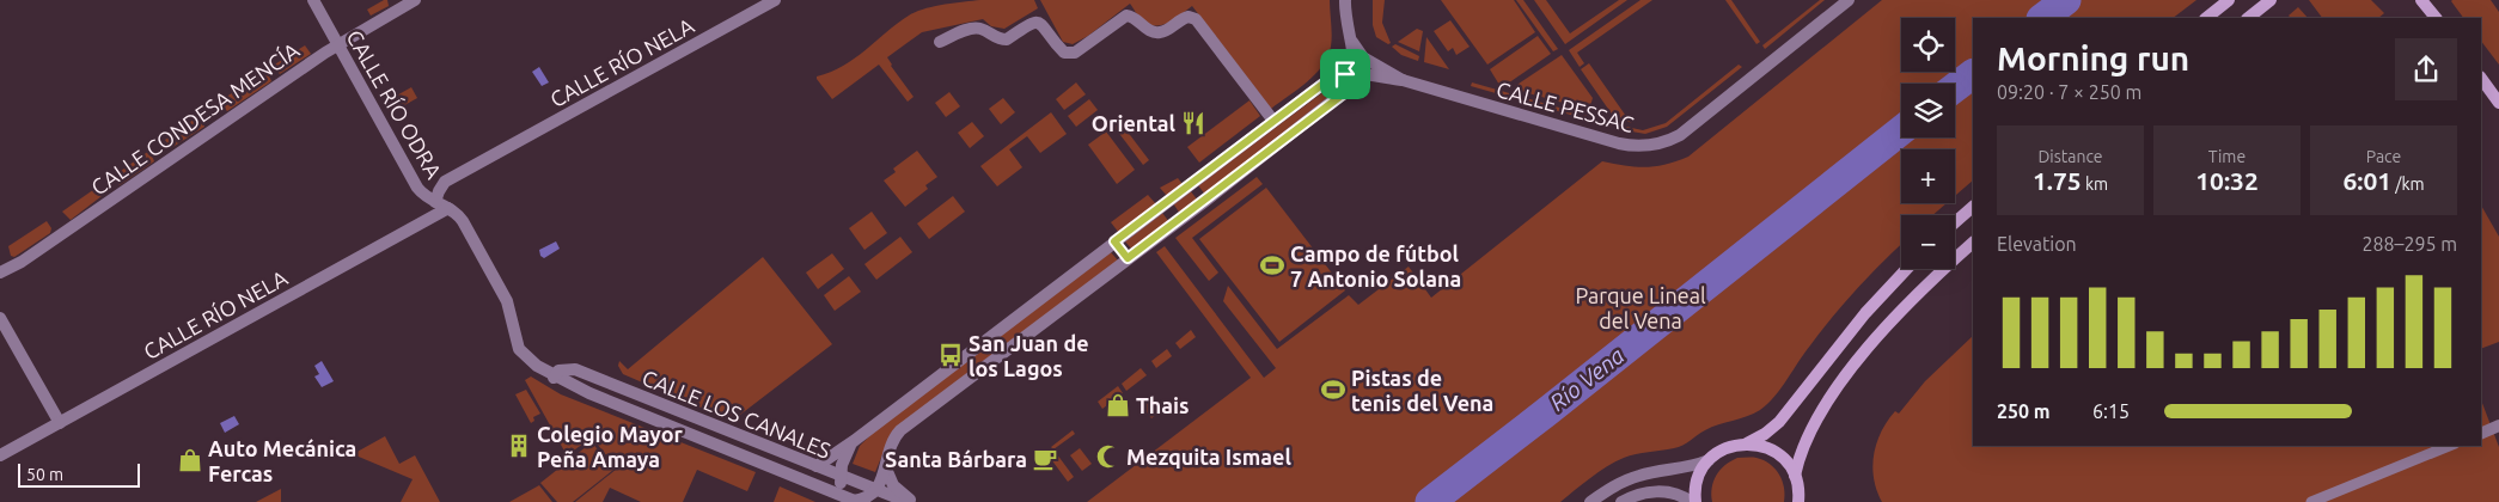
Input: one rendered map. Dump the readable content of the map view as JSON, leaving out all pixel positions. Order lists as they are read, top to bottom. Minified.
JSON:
{"streets":{"street":["CALLE RÍO NELA","CALLE RÍO ODRA","CALLE PESSAC","CALLE CONDESA MENCÍA","CALLE LOS CANALES"]},"crossings":[["CALLE RÍO NELA","CALLE RÍO ODRA"],["CALLE RÍO ODRA","CALLE CONDESA MENCÍA"],["CALLE RÍO ODRA","CALLE LOS CANALES"]],"water":["Río Vena"],"parks":["Parque Lineal del Vena"],"places":{"restaurant":["Oriental"],"sports":["Campo de fútbol 7 Antonio Solana","Pistas de tenis del Vena"],"bus stop":["San Juan de los Lagos"],"shop":["Thais","Auto Mecánica Fercas"],"building":["Colegio Mayor Peña Amaya"],"mosque":["Mezquita Ismael"],"cafe":["Santa Bárbara"]},"scale_bar":"50 m","page":{"map_buttons":["+","−"],"heading":["Morning run","09:20 · 7 × 250 m"],"stats":[["Distance","1.75 km"],["Time","10:32"],["Pace","6:01 /km"]],"chart":["Elevation","288–295 m"],"list":[{"name":"250 m","note":"6:15"}],"scale":"50 m"}}
